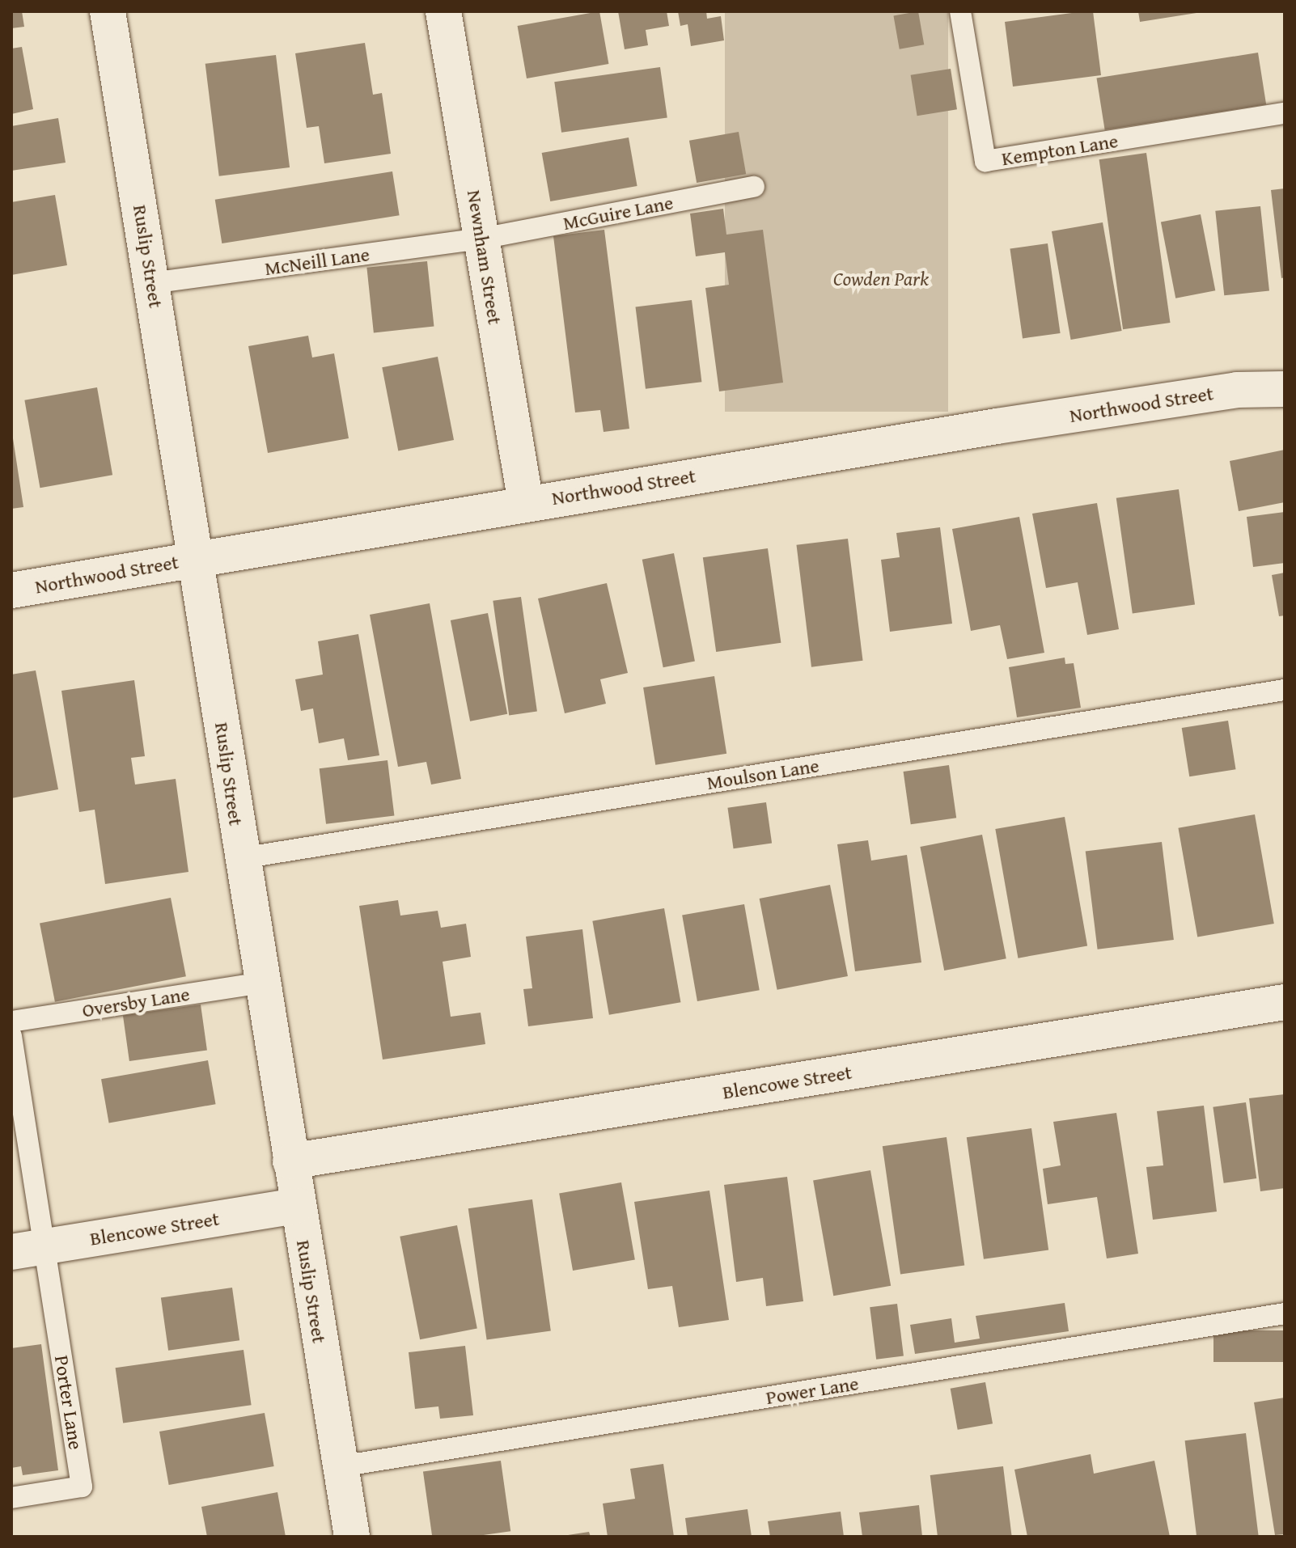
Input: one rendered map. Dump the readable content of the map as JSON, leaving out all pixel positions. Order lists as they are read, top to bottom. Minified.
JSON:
{"streets":{"street":["Ruslip Street","Newnham Street","Northwood Street","Blencowe Street"],"lane":["Kempton Lane","McGuire Lane","McNeill Lane","Moulson Lane","Oversby Lane","Power Lane","Porter Lane"]},"crossings":[["McGuire Lane","Newnham Street"],["McGuire Lane","McNeill Lane"],["Ruslip Street","McNeill Lane"],["Ruslip Street","Northwood Street"],["Ruslip Street","Moulson Lane"],["Ruslip Street","Oversby Lane"],["Ruslip Street","Blencowe Street"],["Ruslip Street","Power Lane"],["Newnham Street","McNeill Lane"],["Newnham Street","Northwood Street"],["Blencowe Street","Porter Lane"]],"parks":["Cowden Park"]}
